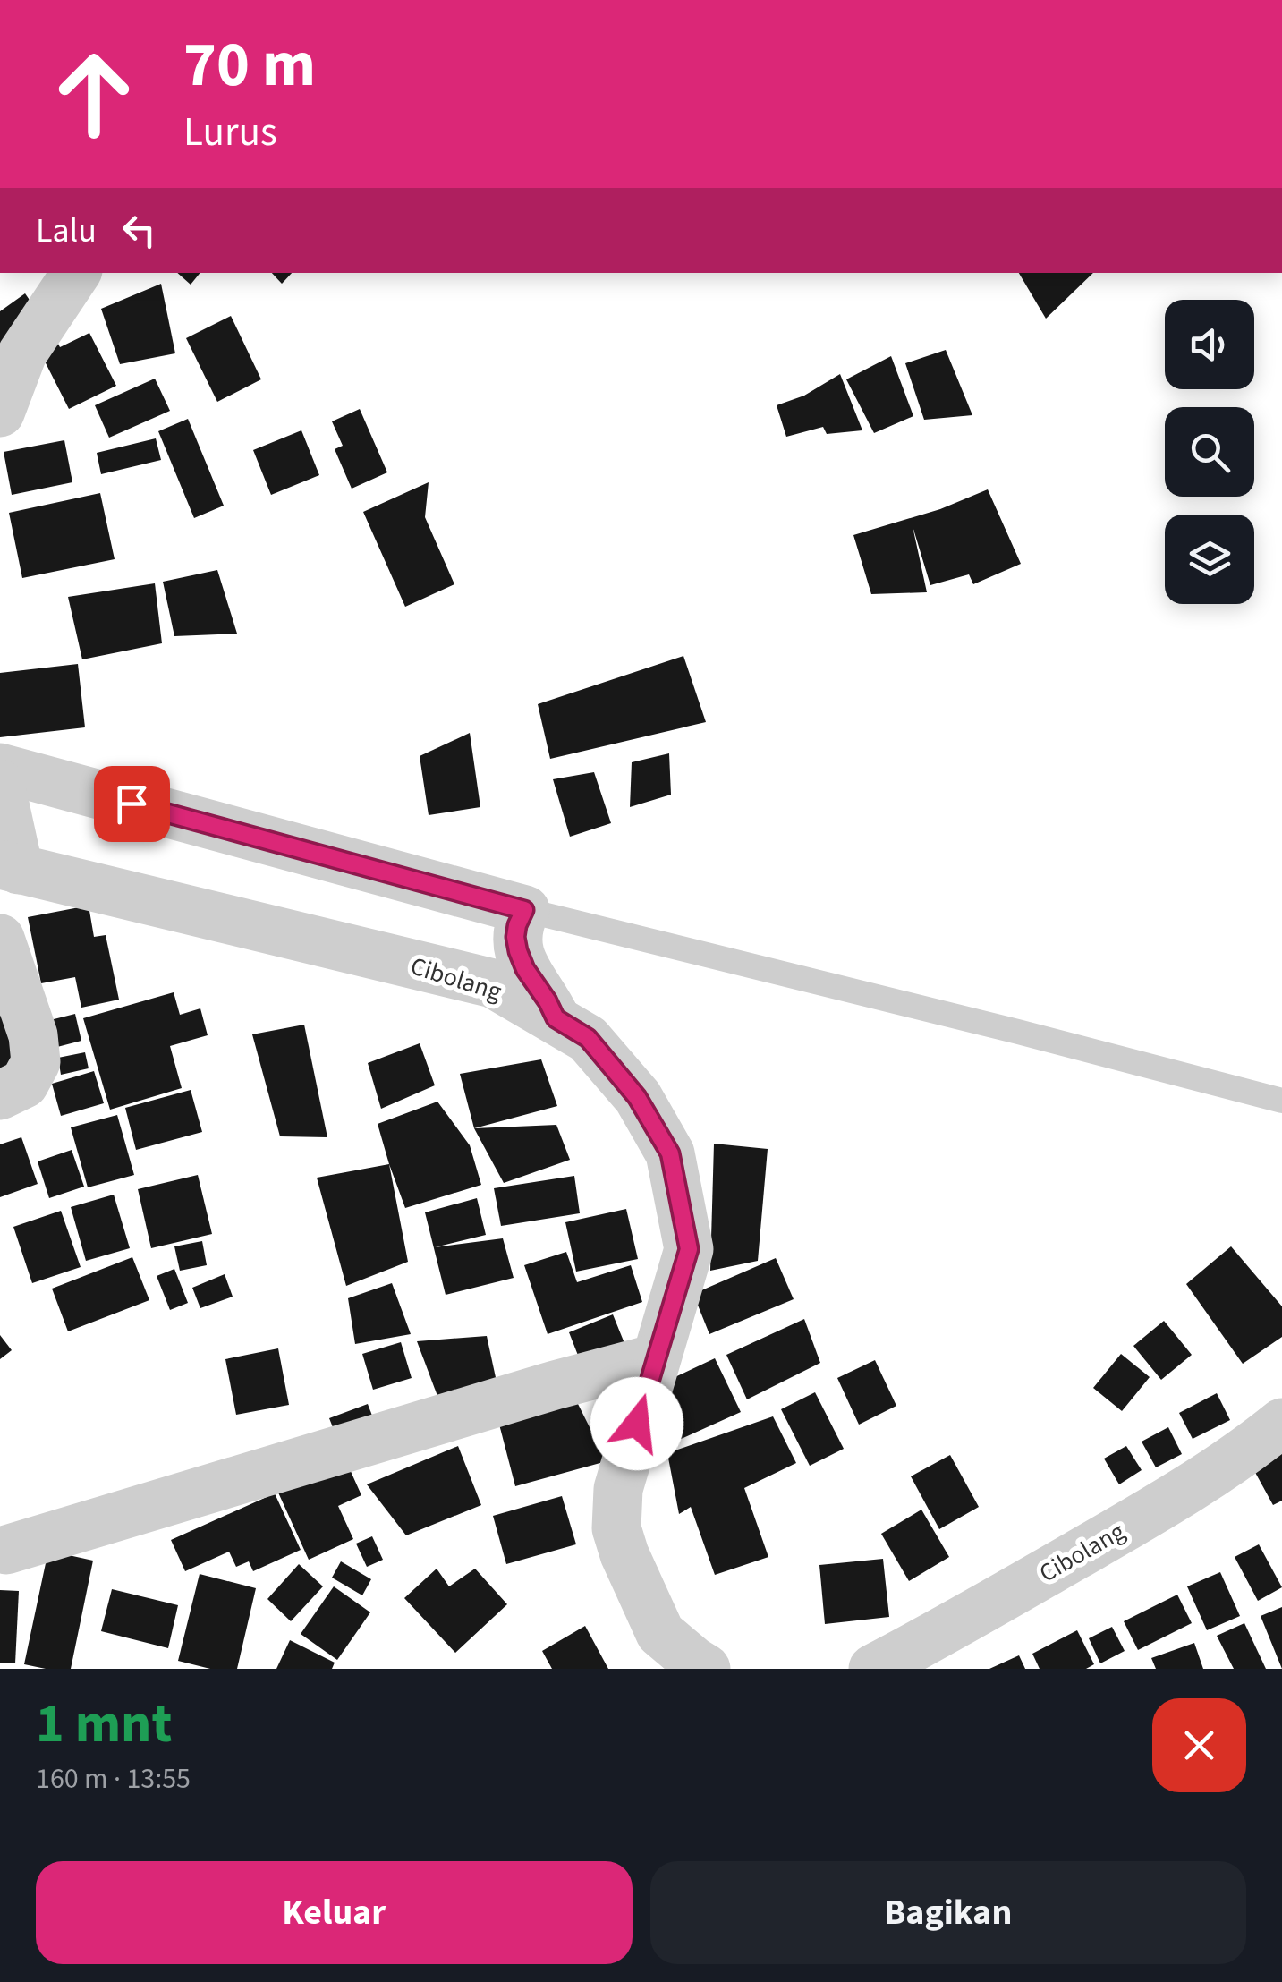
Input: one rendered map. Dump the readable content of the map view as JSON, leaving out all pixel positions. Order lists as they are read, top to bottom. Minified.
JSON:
{"streets":{"street":["Cibolang"]},"page":{"turn":["70 m","Lurus"],"then":"Lalu","heading":["1 mnt","160 m · 13:55"],"buttons":["Keluar","Bagikan"]}}
